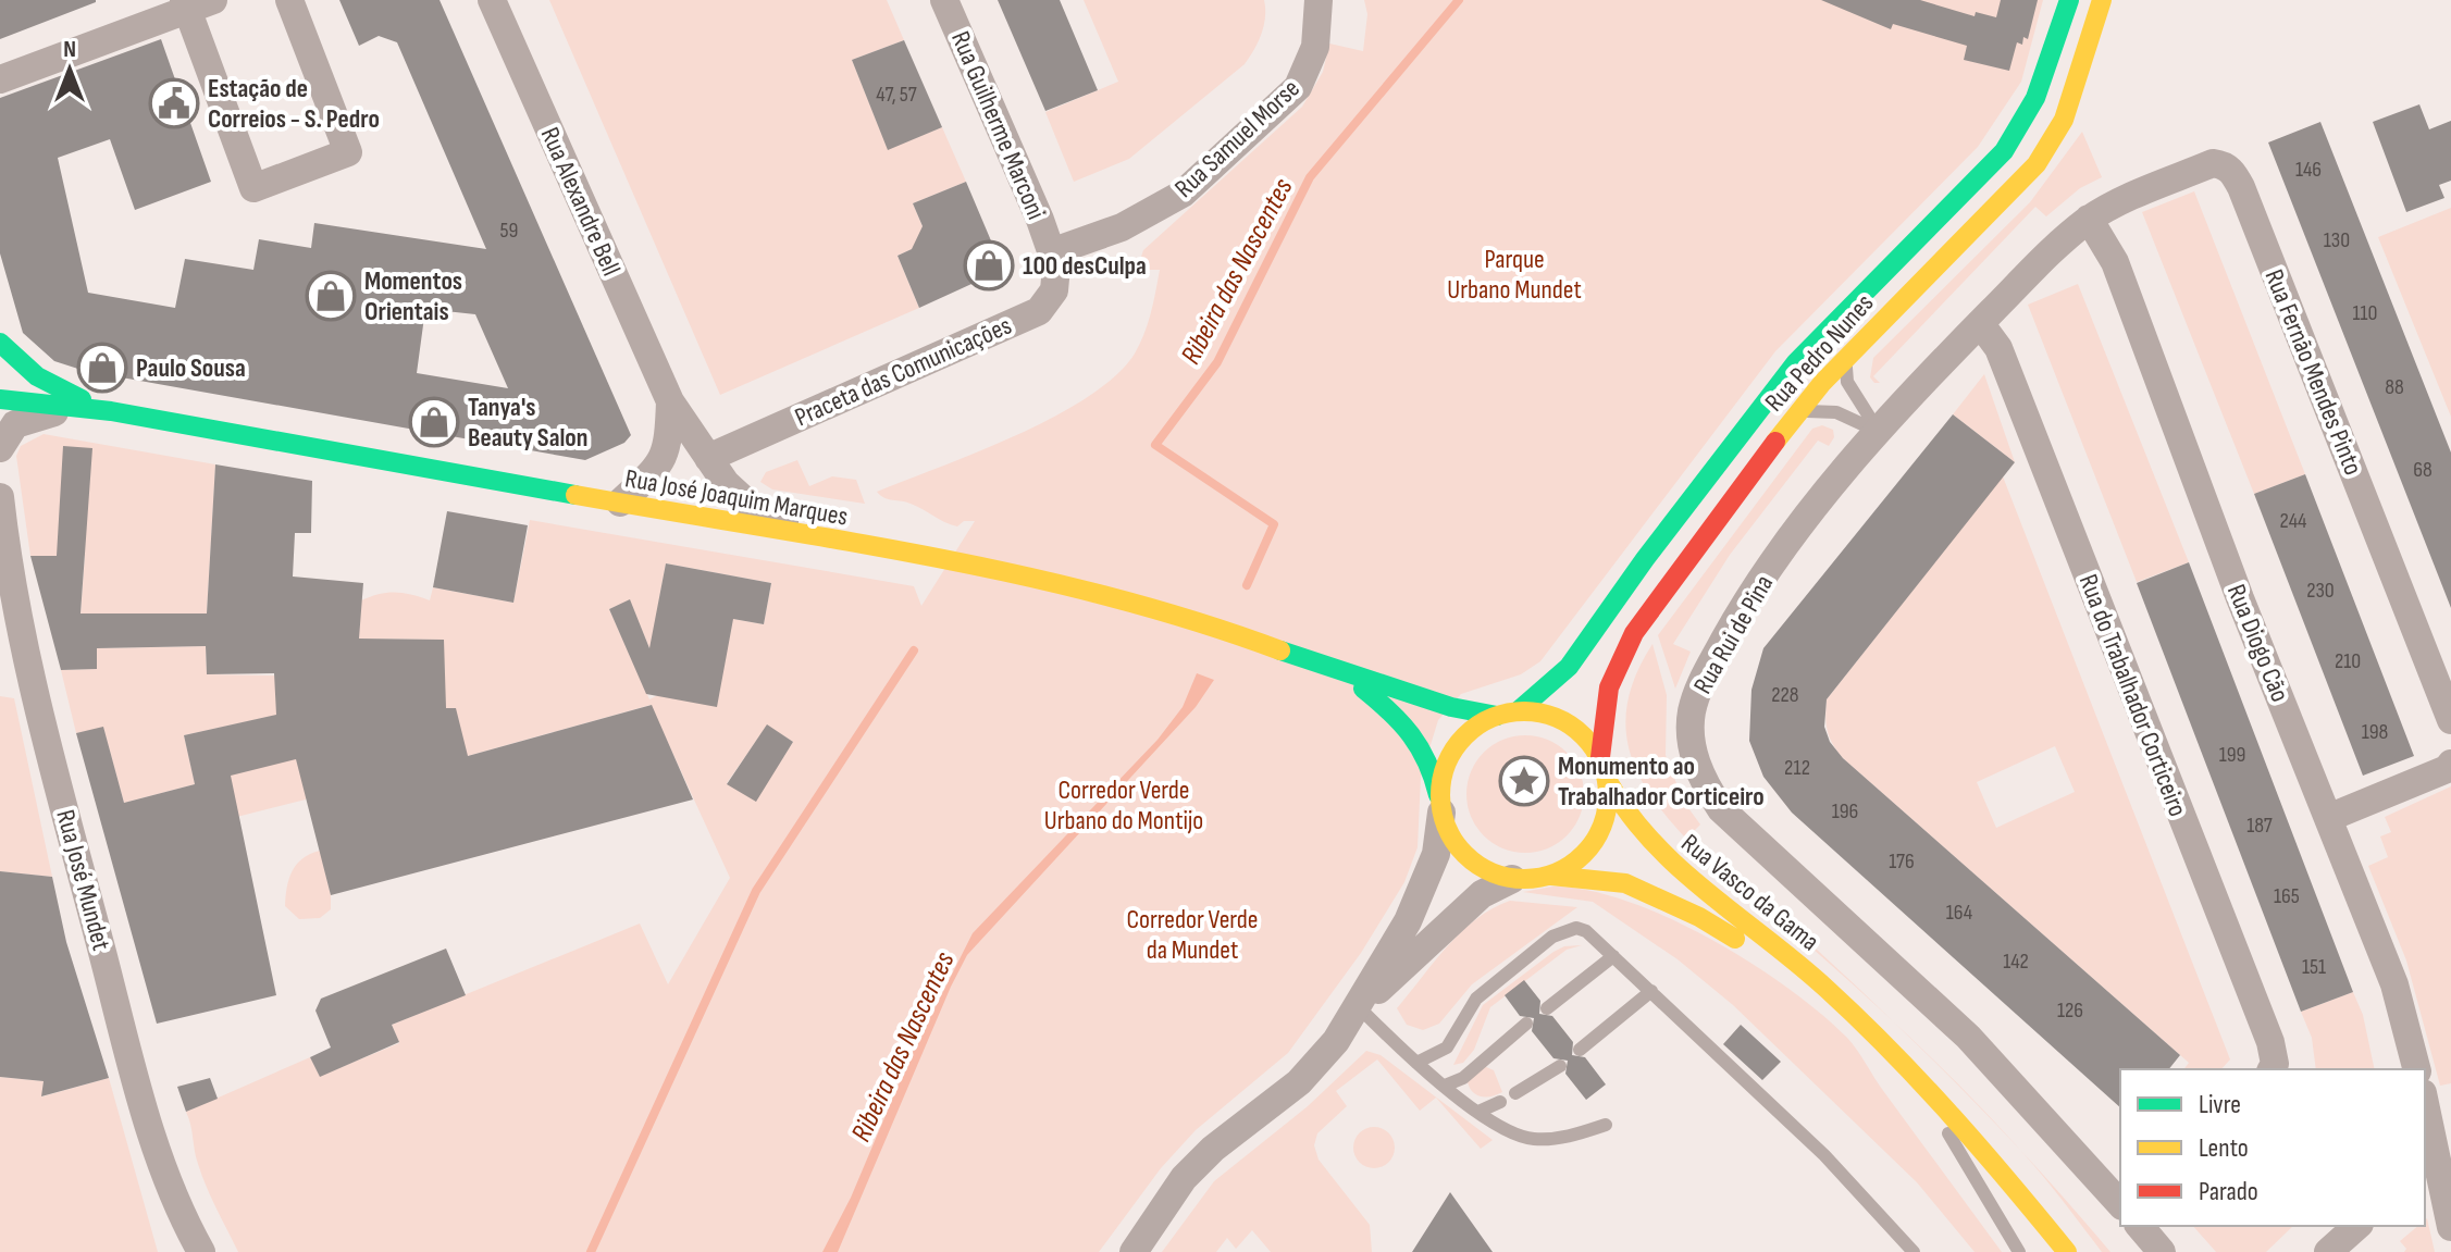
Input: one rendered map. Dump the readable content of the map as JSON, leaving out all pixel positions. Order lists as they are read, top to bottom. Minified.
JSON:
{"streets":{"main road":["Rua Pedro Nunes","Rua José Joaquim Marques","Rua Vasco da Gama"],"street":["Rua Guilherme Marconi","Rua Samuel Morse","Rua Alexandre Bell","Praceta das Comunicações","Rua Fernão Mendes Pinto","Rua Rui de Pina","Rua Diogo Cão","Rua do Trabalhador Corticeiro","Rua José Mundet"]},"crossings":[["Rua Guilherme Marconi","Rua Samuel Morse"],["Rua Guilherme Marconi","Praceta das Comunicações"],["Rua Samuel Morse","Praceta das Comunicações"],["Rua Alexandre Bell","Praceta das Comunicações"],["Rua Alexandre Bell","Rua José Joaquim Marques"],["Rua Pedro Nunes","Rua José Joaquim Marques"],["Rua Pedro Nunes","Rua Vasco da Gama"],["Rua Fernão Mendes Pinto","Rua Rui de Pina"],["Rua Fernão Mendes Pinto","Rua Diogo Cão"],["Rua José Joaquim Marques","Rua Vasco da Gama"],["Rua Rui de Pina","Rua Diogo Cão"],["Rua Rui de Pina","Rua do Trabalhador Corticeiro"]],"water":["Ribeira das Nascentes"],"parks":["Parque Urbano Mundet","Corredor Verde Urbano do Montijo","Corredor Verde da Mundet"],"places":{"public building":["Estação de Correios - S. Pedro"],"shop":["100 desCulpa","Momentos Orientais","Paulo Sousa","Tanya's Beauty Salon"],"place":["Monumento ao Trabalhador Corticeiro"]},"house_numbers":["47, 57","146","59","130","110","88","68","244","230","210","228","198","199","212","196","187","176","165","164","142","151","126"],"legend":["Livre","Lento","Parado"],"north":"top"}
